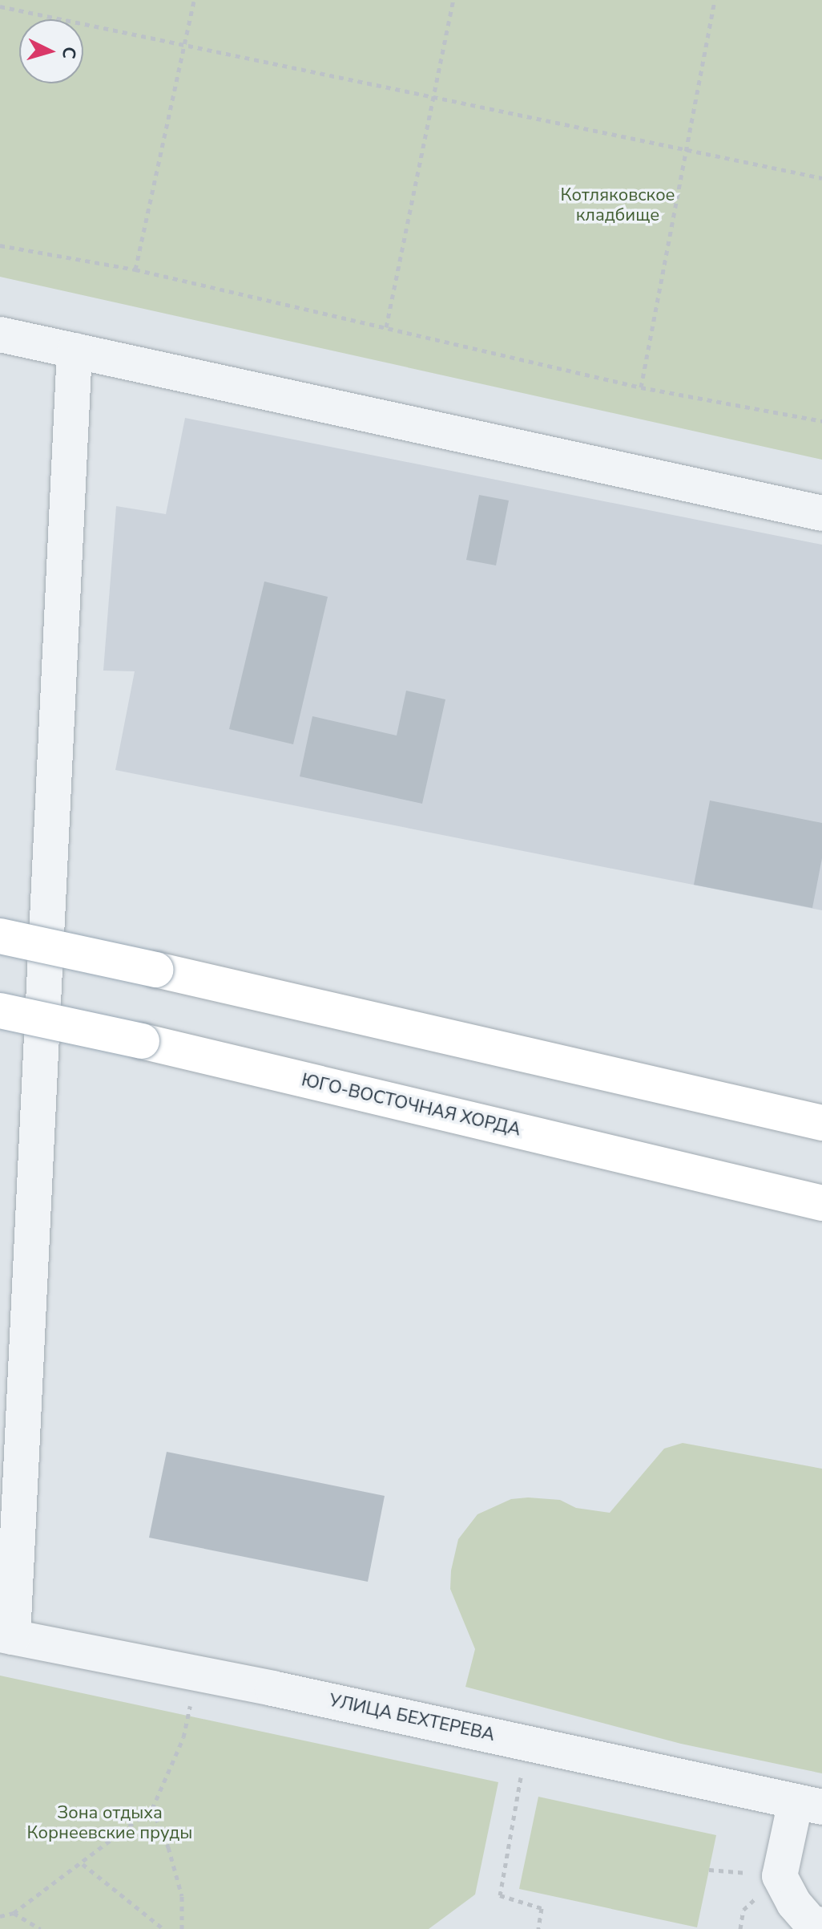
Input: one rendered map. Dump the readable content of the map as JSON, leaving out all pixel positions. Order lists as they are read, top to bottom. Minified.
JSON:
{"streets":{"main road":["ЮГО-ВОСТОЧНАЯ ХОРДА"],"street":["УЛИЦА БЕХТЕРЕВА"]},"parks":["Котляковское кладбище","Зона отдыха Корнеевские пруды"],"north":"right"}
